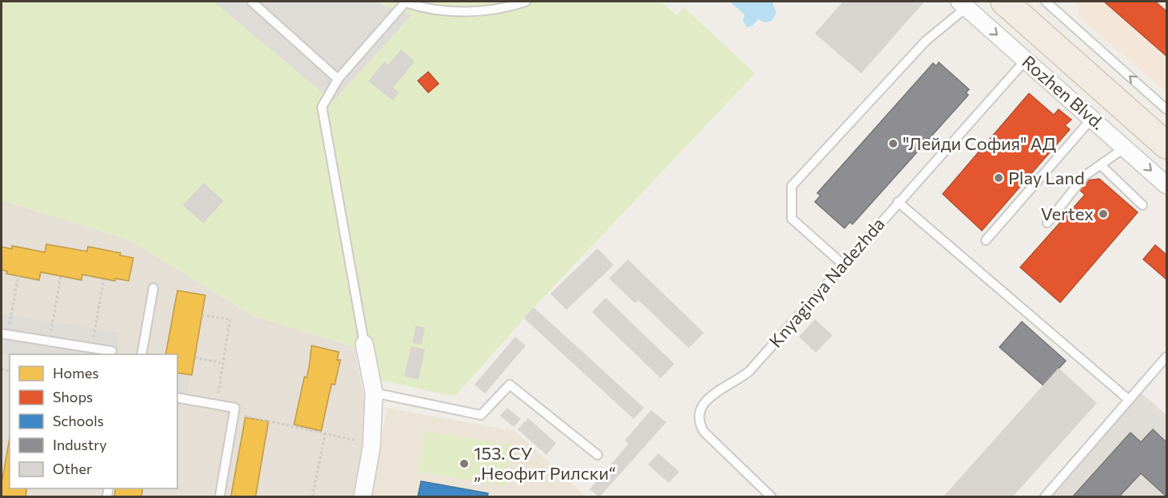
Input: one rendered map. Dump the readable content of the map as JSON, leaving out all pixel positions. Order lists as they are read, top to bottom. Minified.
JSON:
{"streets":{"main road":["Rozhen Blvd."],"lane":["Knyaginya Nadezhda"]},"crossings":[["Rozhen Blvd.","Knyaginya Nadezhda"]],"places":["\"Лейди София\" АД","Play Land","Vertex","153. СУ „Неофит Рилски“"],"legend":["Homes","Shops","Schools","Industry","Other"]}
